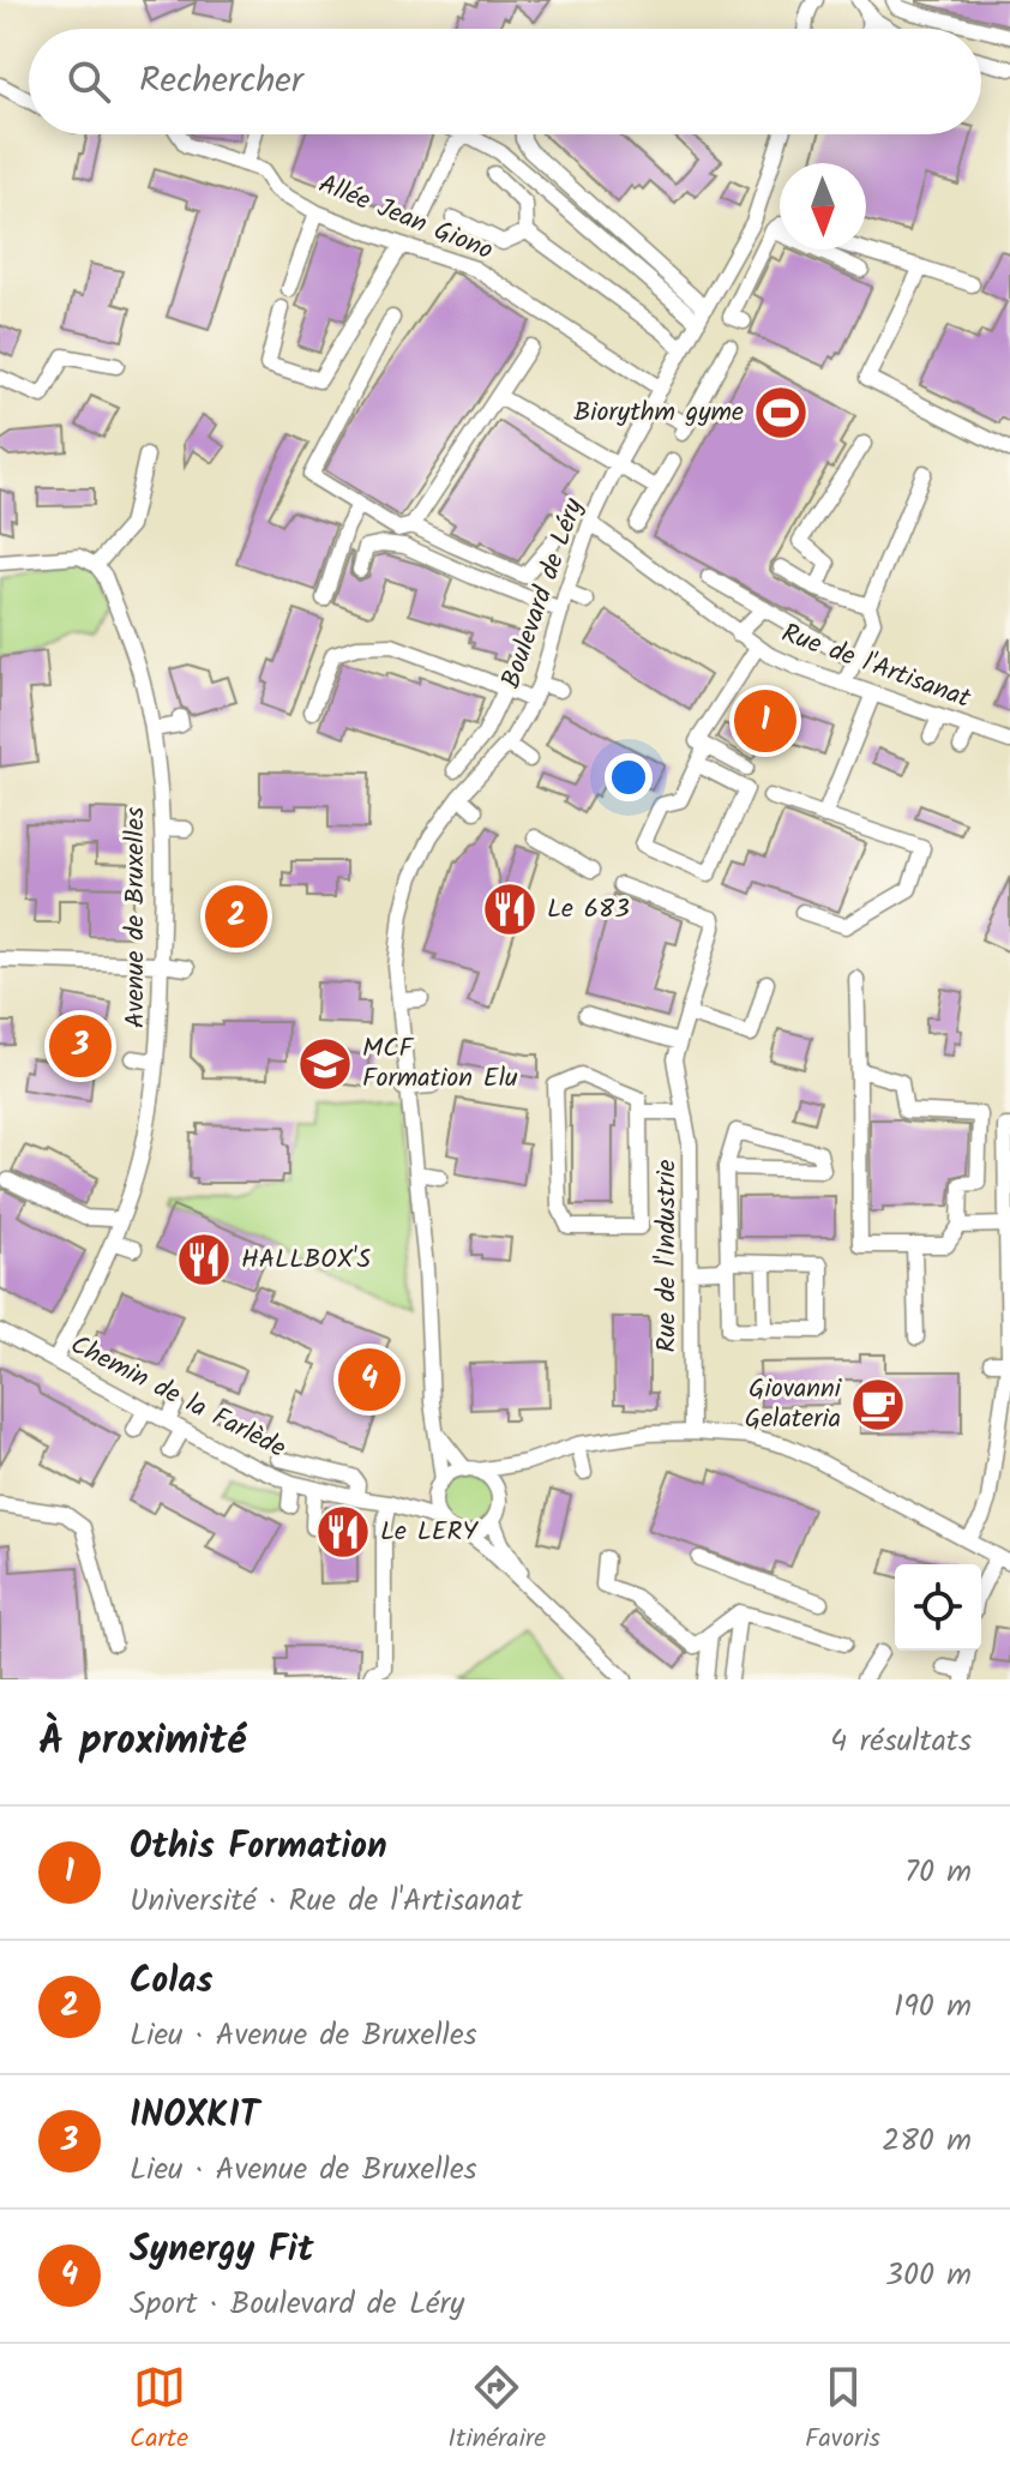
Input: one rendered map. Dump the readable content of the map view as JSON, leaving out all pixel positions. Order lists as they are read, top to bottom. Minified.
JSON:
{"streets":{"street":["Allée Jean Giono","Boulevard de Léry","Rue de l'Artisanat","Avenue de Bruxelles","Rue de l'Industrie","Chemin de la Farlède"]},"crossings":[["Allée Jean Giono","Boulevard de Léry"],["Boulevard de Léry","Rue de l'Artisanat"],["Boulevard de Léry","Chemin de la Farlède"],["Avenue de Bruxelles","Chemin de la Farlède"]],"places":{"sports":["Biorythm gyme"],"restaurant":["Le 683","HALLBOX'S","Le LERY"],"school or university":["MCF Formation Elu"],"cafe":["Giovanni Gelateria"]},"north":"bottom","page":{"search":"Rechercher","pins":["1","2","3","4"],"heading":["À proximité","4 résultats"],"list":[{"mark":"1","name":"Othis Formation","note":"Université · Rue de l'Artisanat","value":"70 m"},{"mark":"2","name":"Colas","note":"Lieu · Avenue de Bruxelles","value":"190 m"},{"mark":"3","name":"INOXKIT","note":"Lieu · Avenue de Bruxelles","value":"280 m"},{"mark":"4","name":"Synergy Fit","note":"Sport · Boulevard de Léry","value":"300 m"}],"nav":["Carte","Itinéraire","Favoris"]}}
